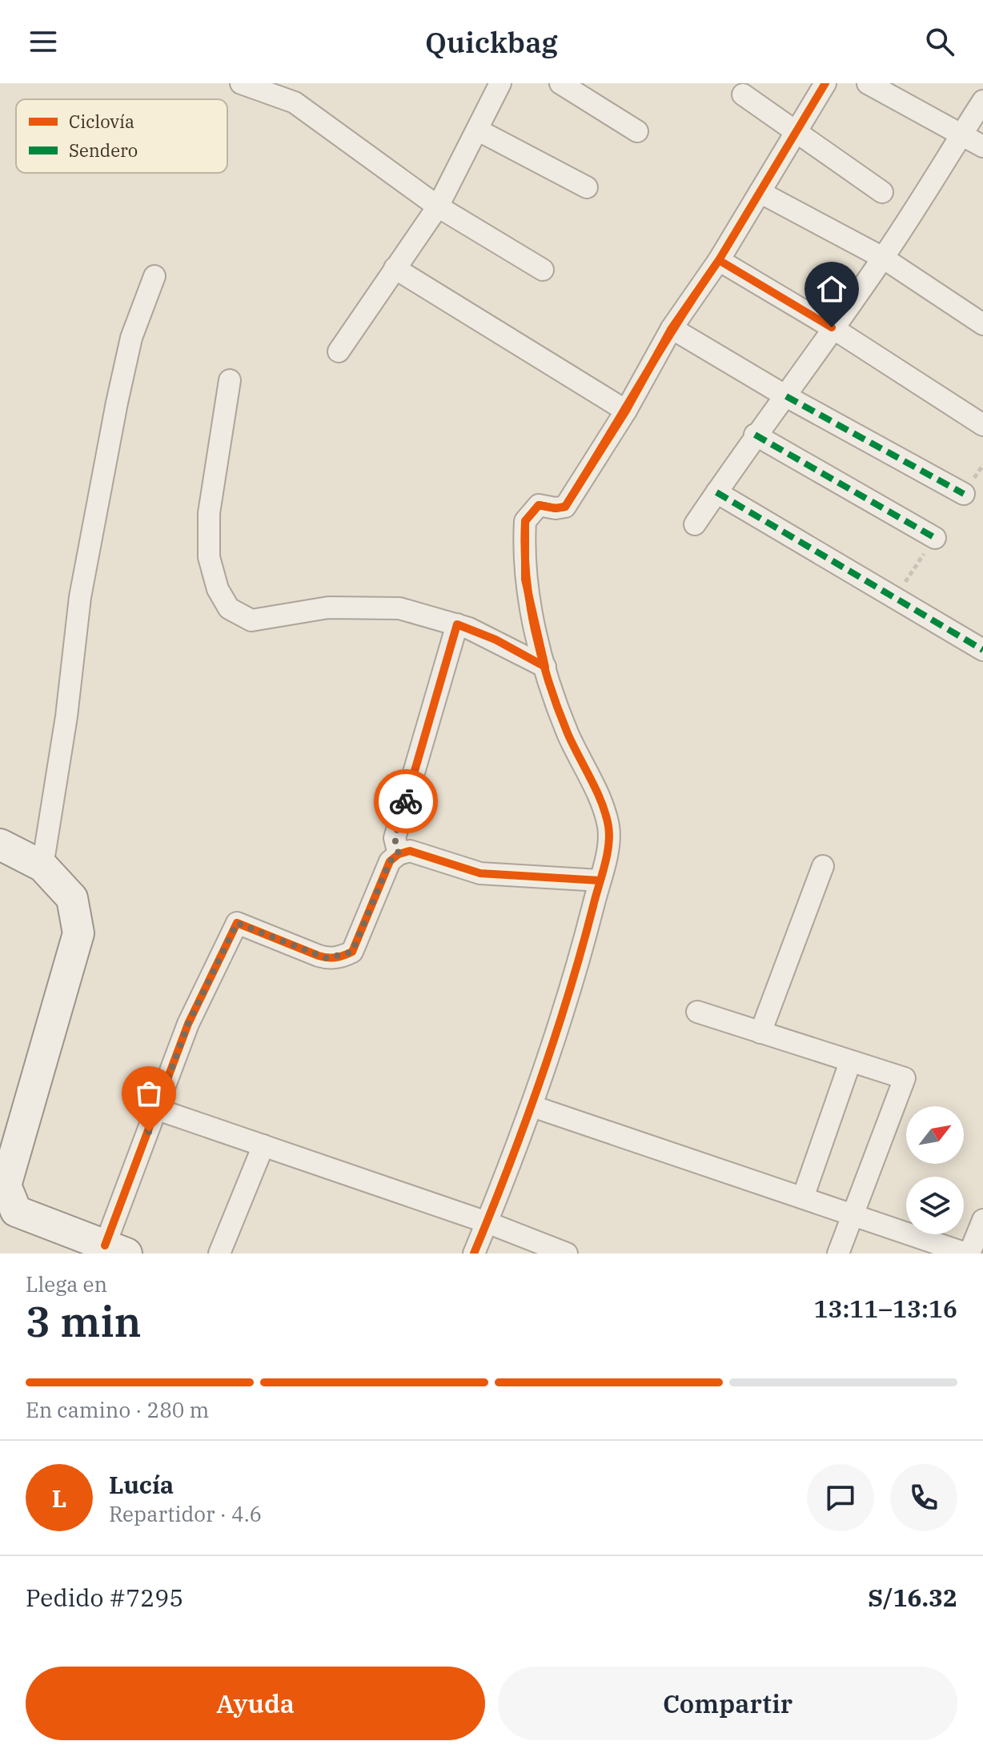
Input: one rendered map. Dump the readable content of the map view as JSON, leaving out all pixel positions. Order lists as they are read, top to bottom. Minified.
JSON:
{"legend":["Ciclovía","Sendero"],"north":"top right","page":{"header":"Quickbag","heading":["3 min","Llega en","13:11–13:16"],"panel":["Lucía","Repartidor · 4.6","Pedido #7295","S/16.32"],"bar":"En camino · 280 m","round":"L","buttons":["Ayuda","Compartir"]}}
